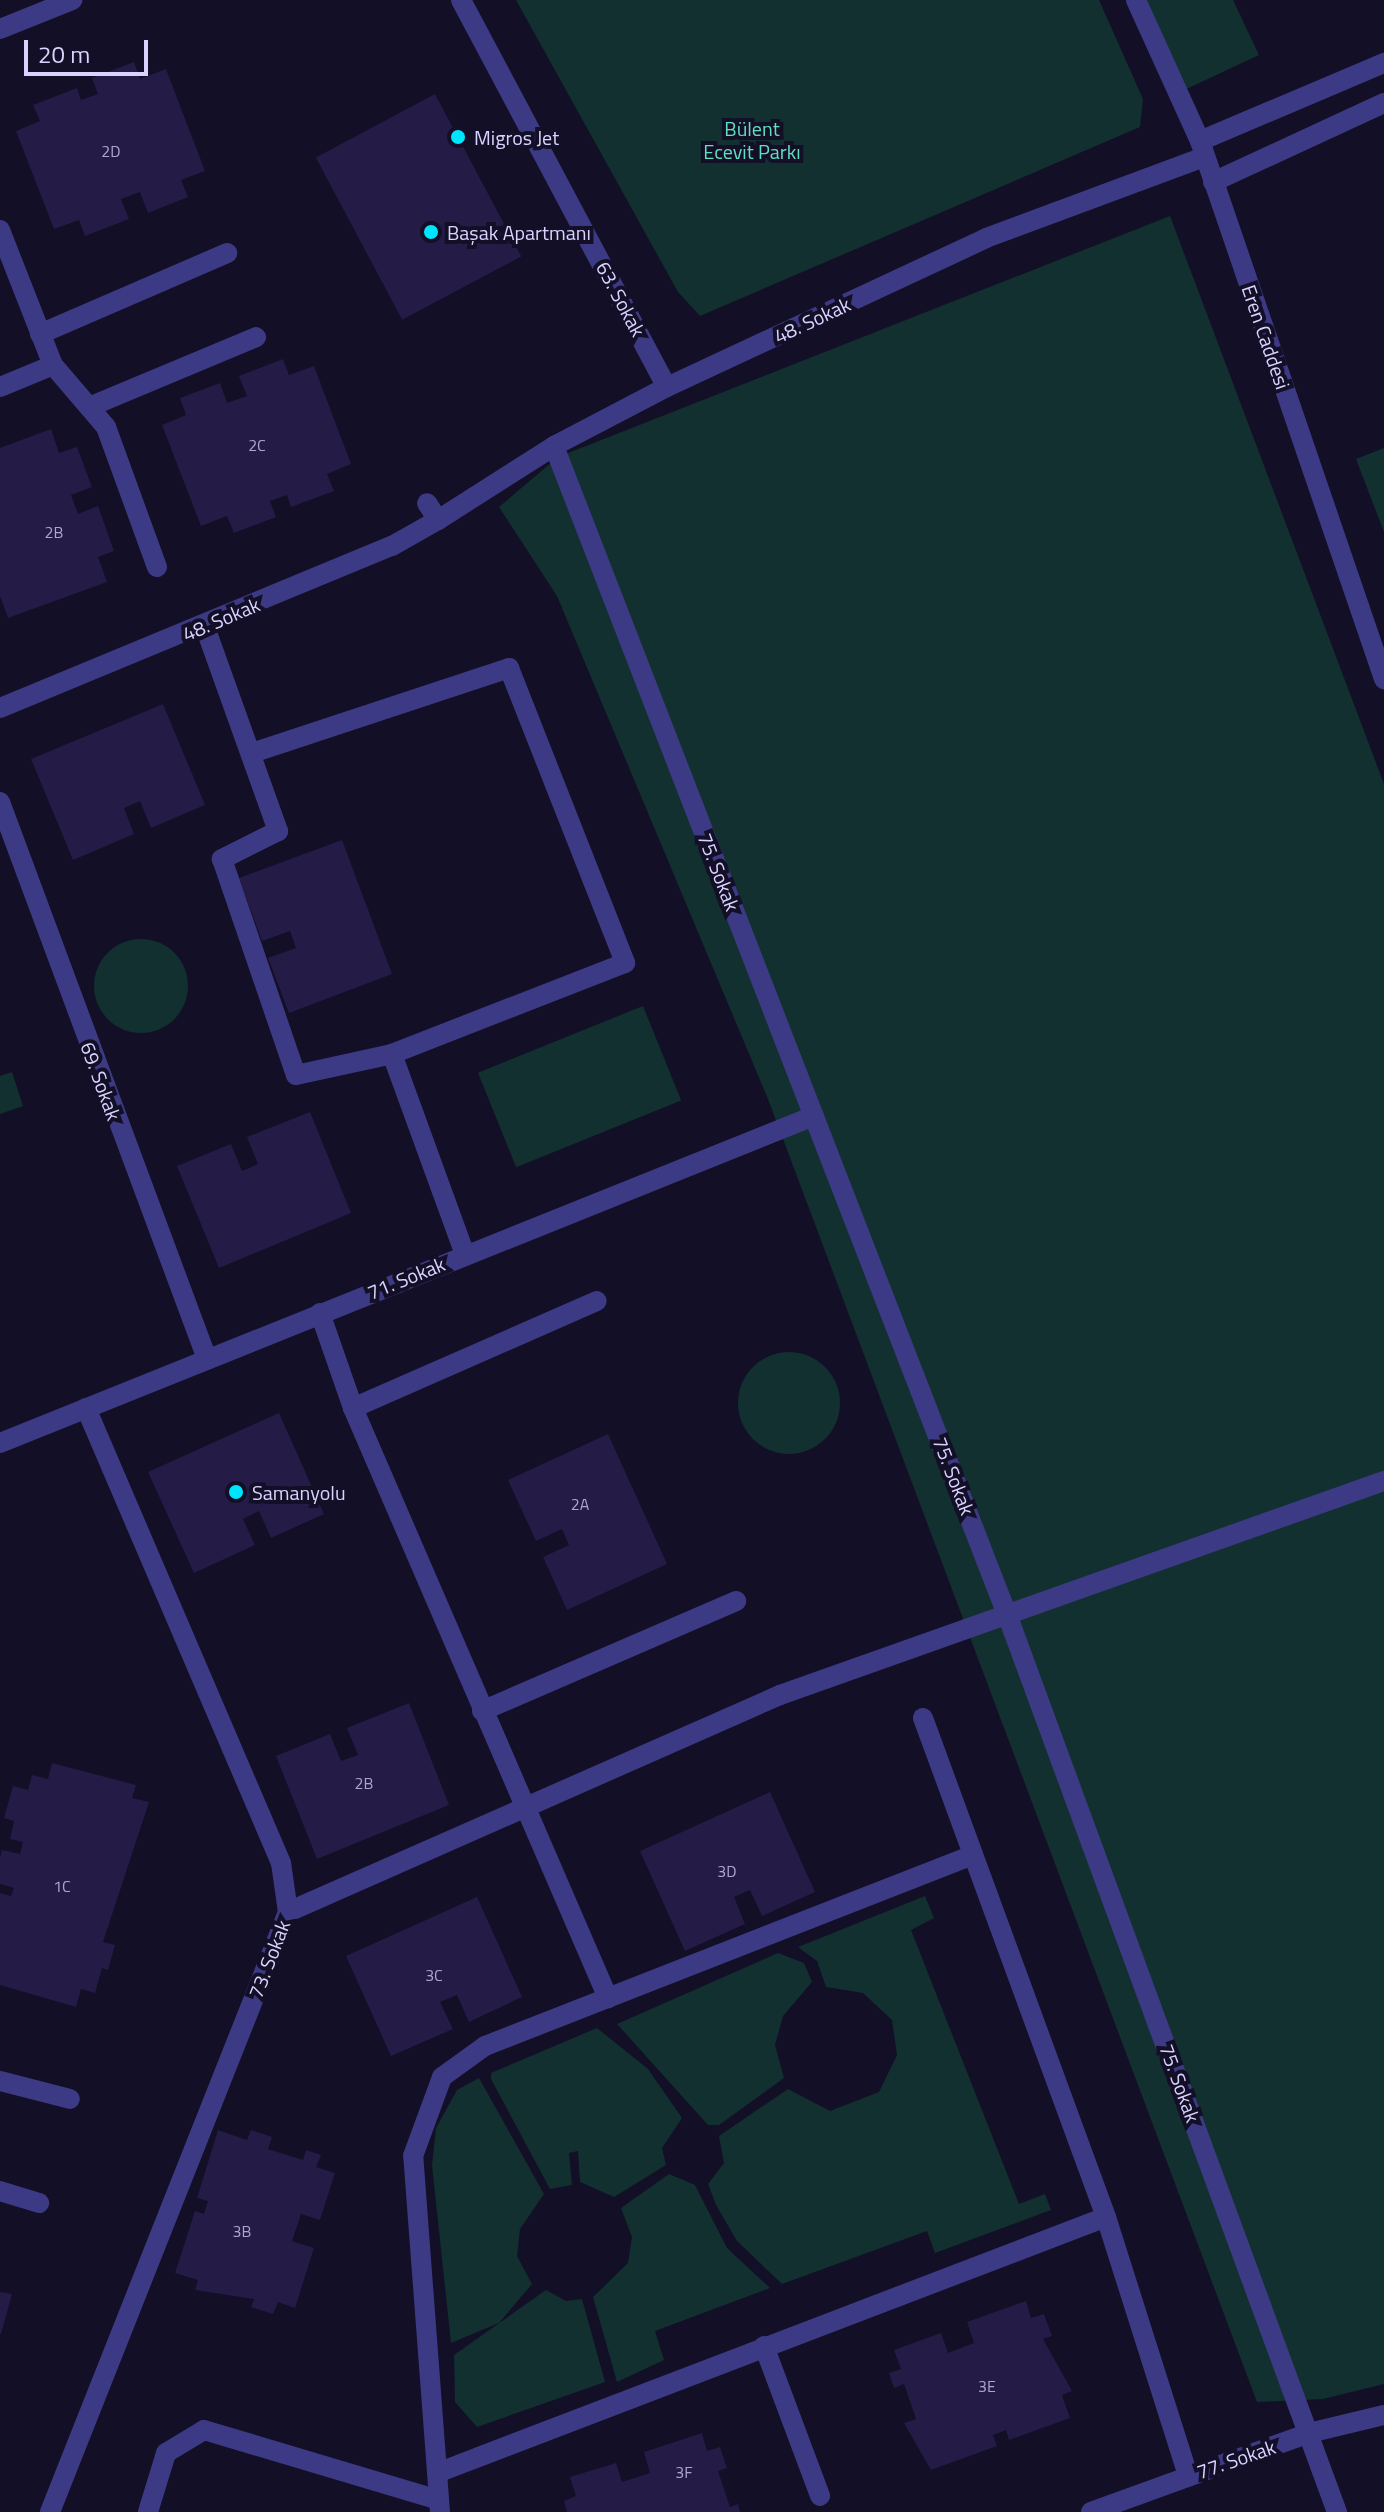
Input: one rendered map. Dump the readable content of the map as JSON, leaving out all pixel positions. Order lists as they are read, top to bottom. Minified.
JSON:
{"streets":{"street":["63. Sokak","48. Sokak","Eren Caddesi","75. Sokak","69. Sokak","71. Sokak","73. Sokak","77. Sokak"]},"crossings":[["63. Sokak","48. Sokak"],["48. Sokak","Eren Caddesi"],["48. Sokak","75. Sokak"],["75. Sokak","71. Sokak"],["75. Sokak","77. Sokak"],["69. Sokak","71. Sokak"],["71. Sokak","73. Sokak"]],"parks":["Bülent Ecevit Parkı"],"places":["Migros Jet","Başak Apartmanı","Samanyolu"],"house_numbers":["2D","2C","2B","2A","2B","3D","1C","3C","3B","3E","3F"],"scale_bar":"20 m"}
